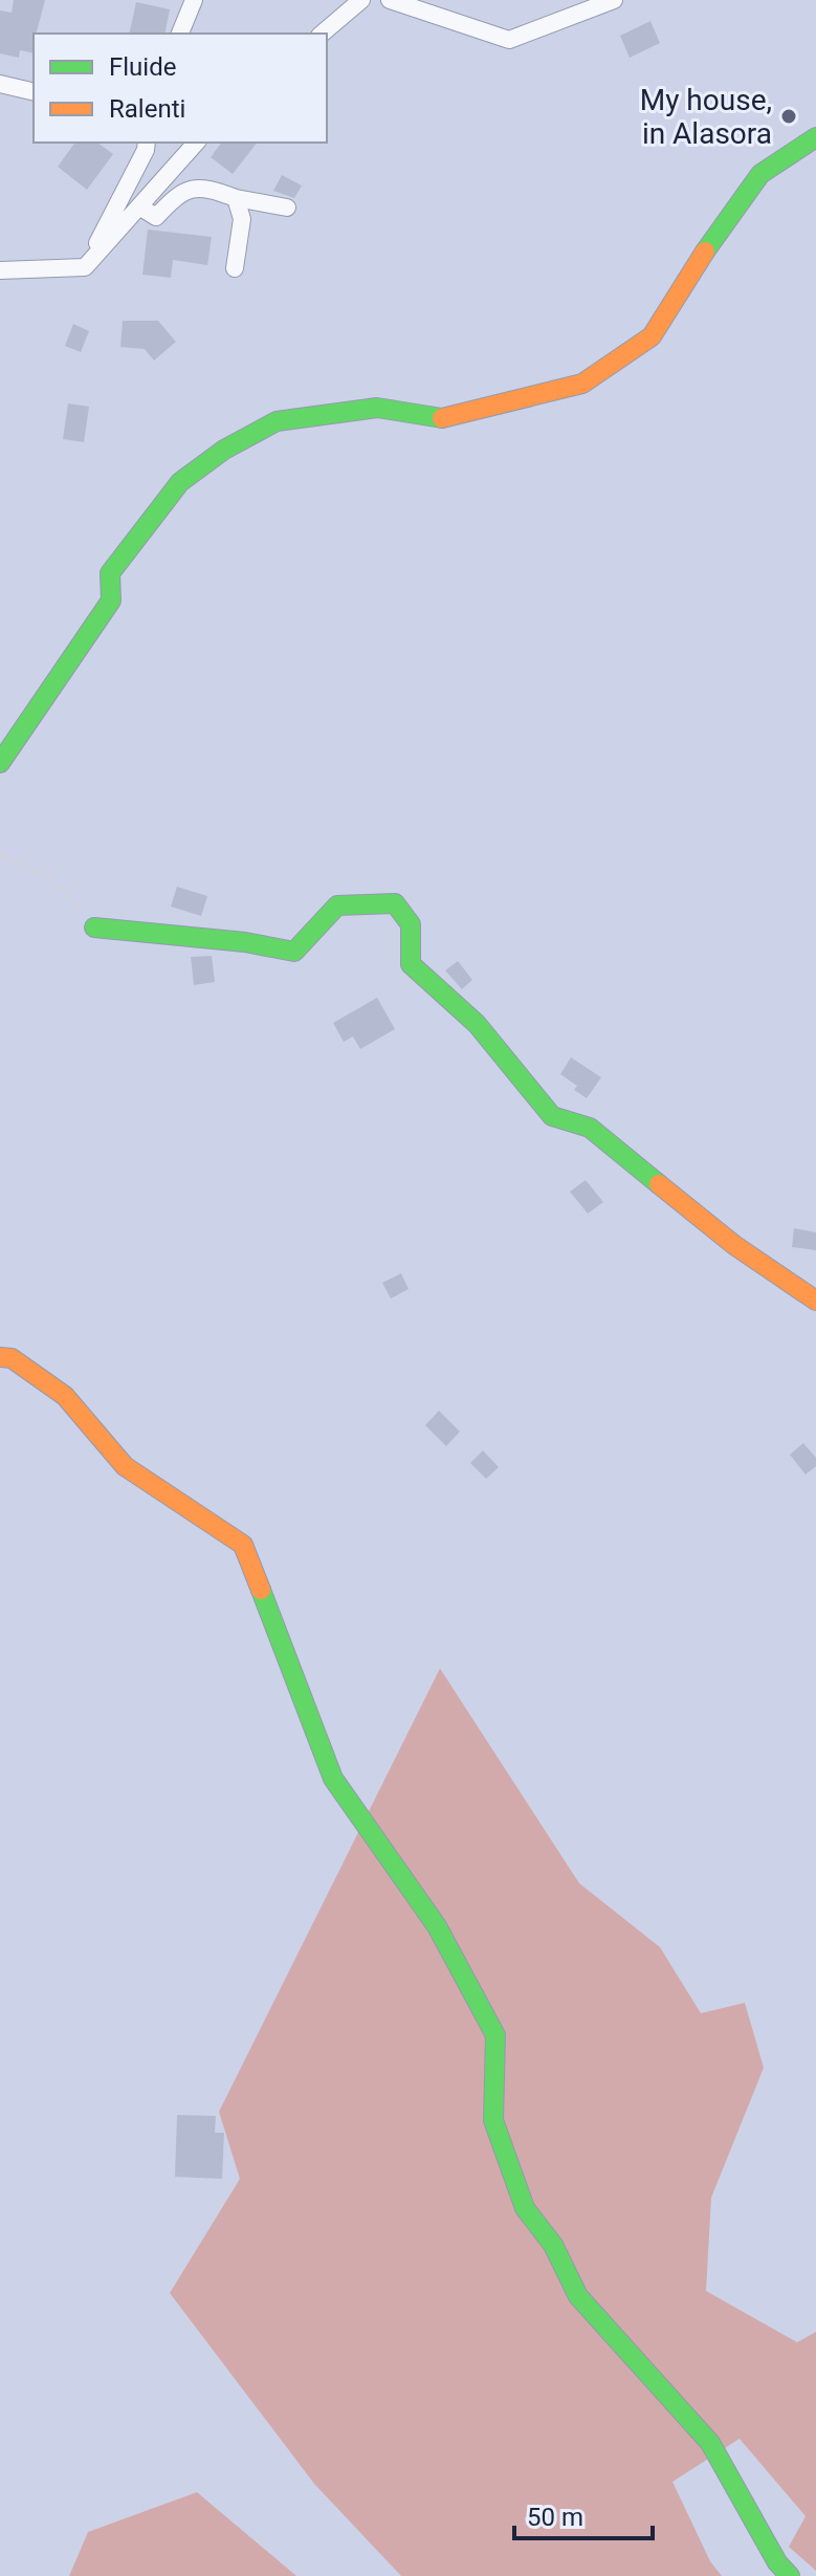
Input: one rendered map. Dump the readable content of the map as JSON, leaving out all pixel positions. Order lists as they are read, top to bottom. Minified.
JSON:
{"places":["My house, in Alasora"],"legend":["Fluide","Ralenti"],"scale_bar":"50 m"}
